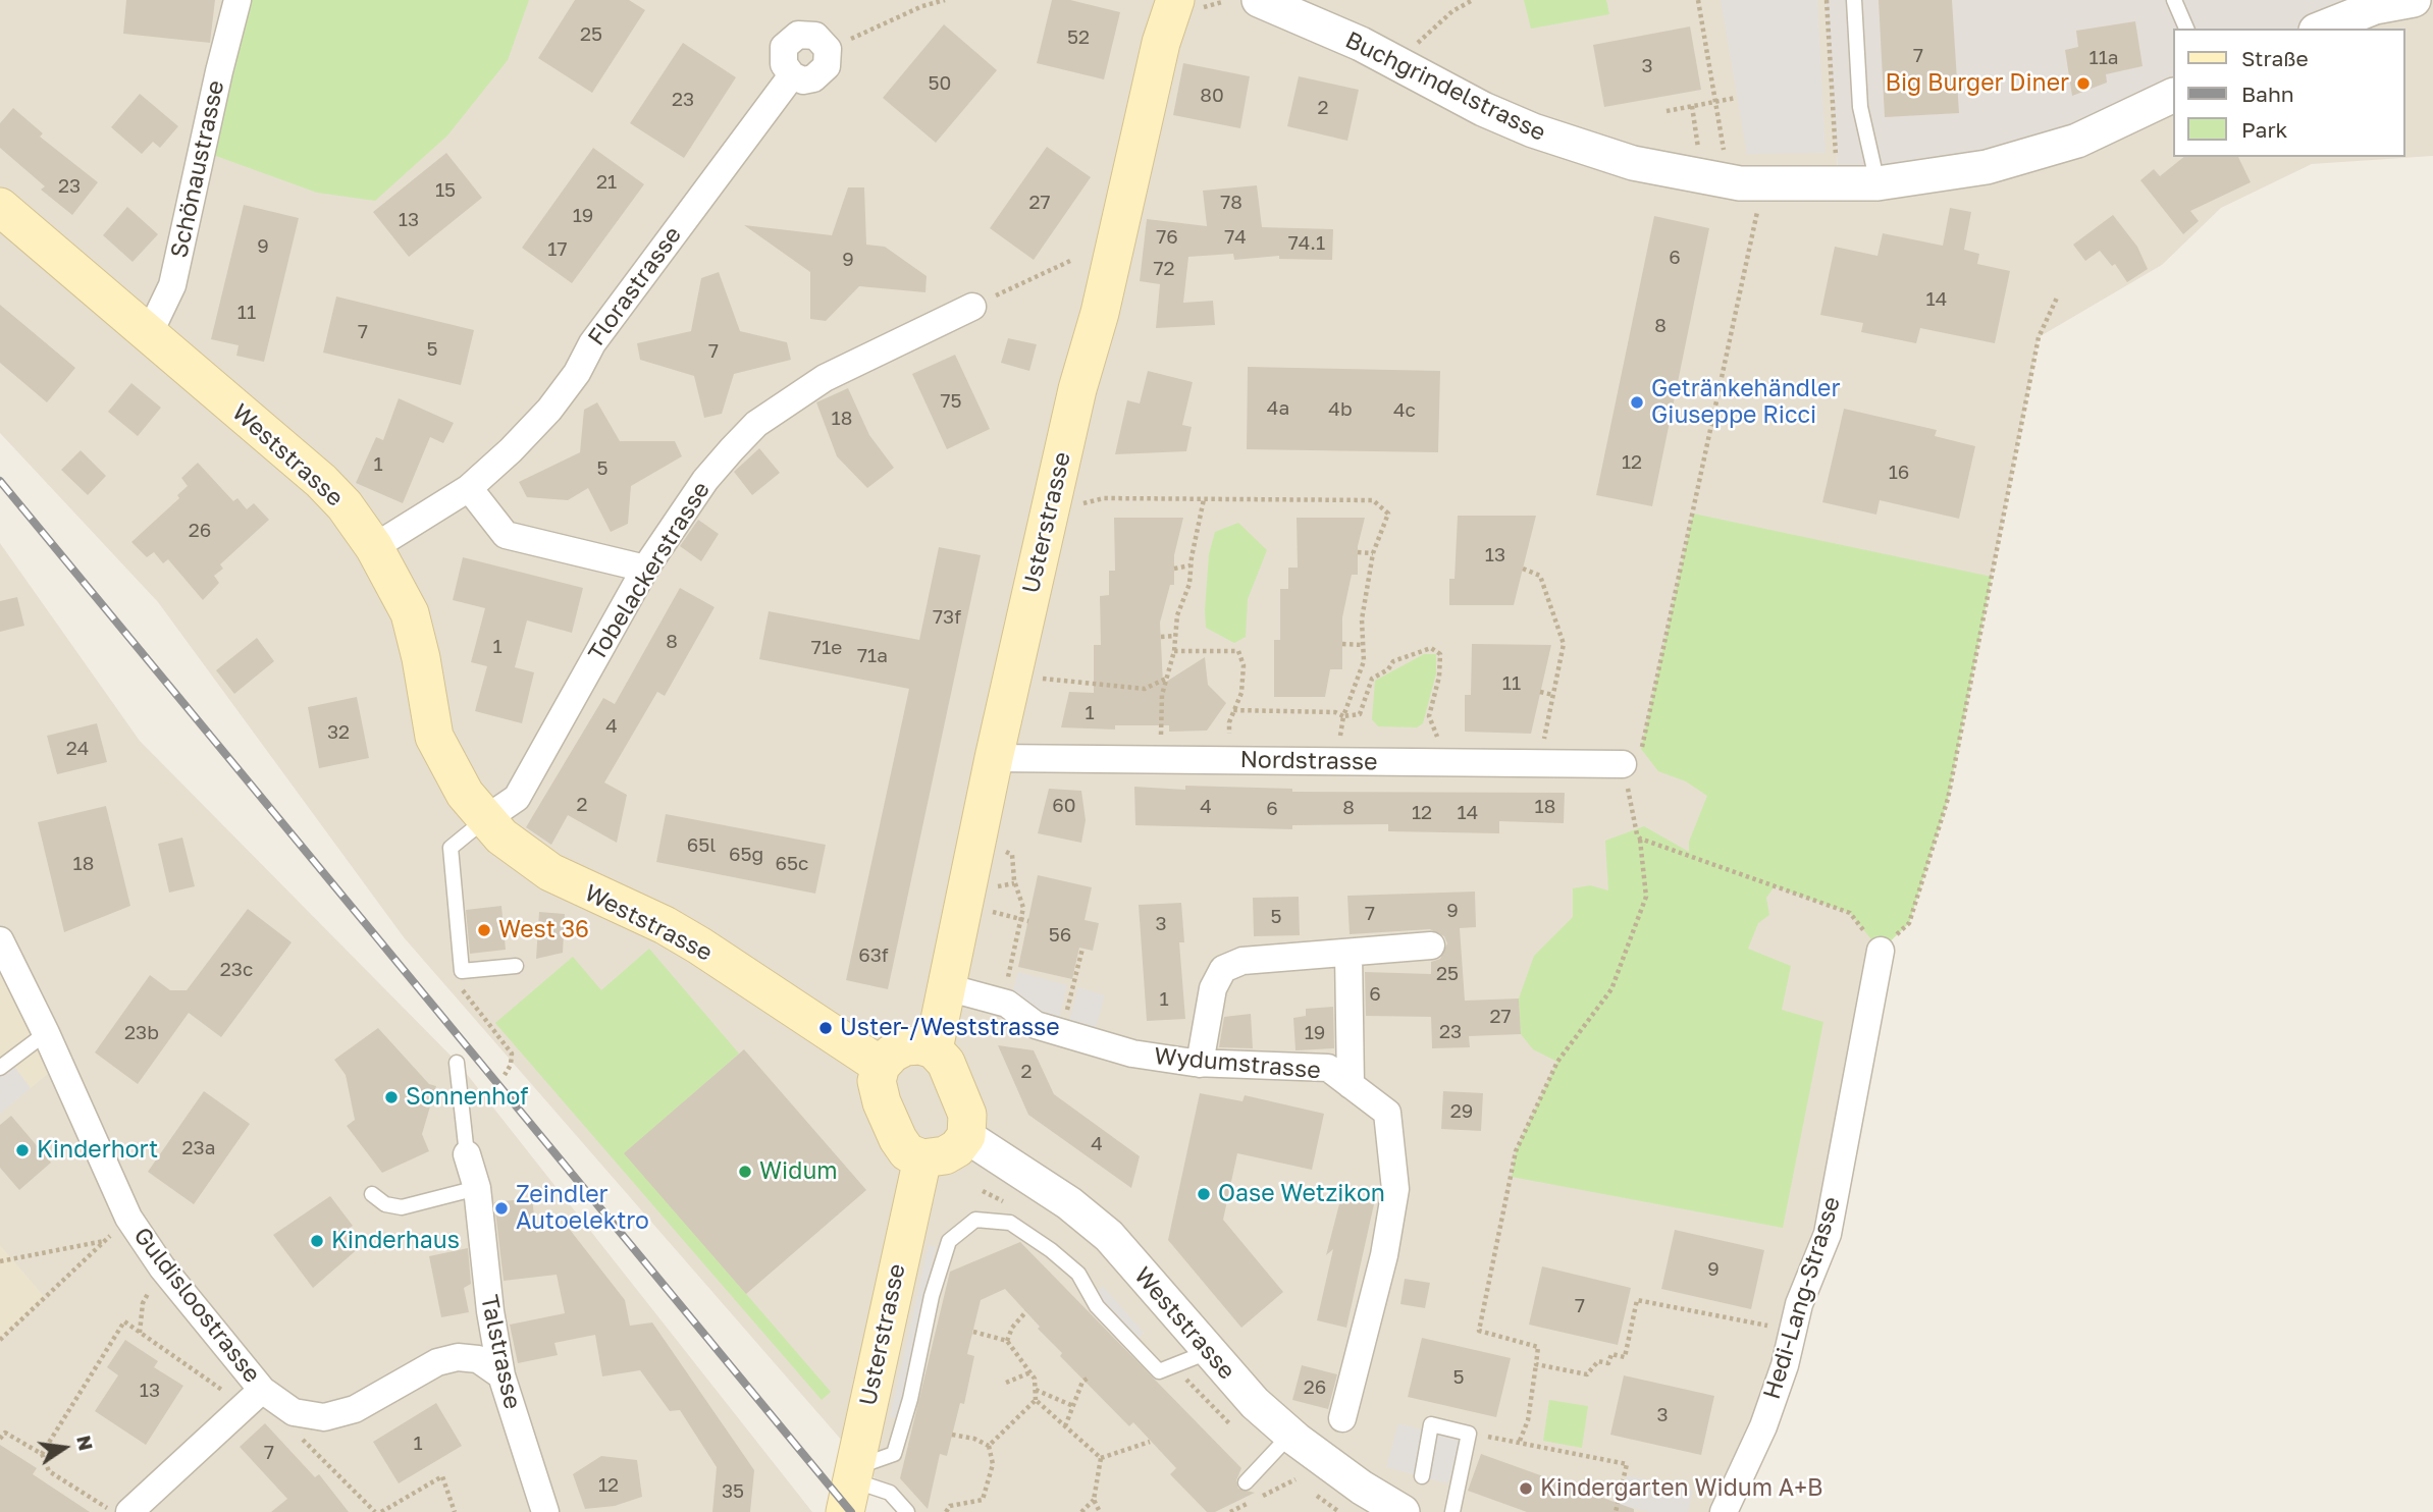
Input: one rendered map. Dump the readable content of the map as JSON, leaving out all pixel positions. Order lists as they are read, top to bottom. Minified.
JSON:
{"streets":{"main road":["Weststrasse","Usterstrasse"],"street":["Buchgrindelstrasse","Schönaustrasse","Florastrasse","Tobelackerstrasse","Nordstrasse","Wydumstrasse","Hedi-Lang-Strasse","Guldisloostrasse","Talstrasse"]},"crossings":[["Schönaustrasse","Weststrasse"],["Florastrasse","Weststrasse"],["Weststrasse","Usterstrasse"],["Weststrasse","Tobelackerstrasse"],["Usterstrasse","Nordstrasse"],["Usterstrasse","Wydumstrasse"],["Guldisloostrasse","Talstrasse"]],"places":["Big Burger Diner","Getränkehändler Giuseppe Ricci","West 36","Uster-/Weststrasse","Sonnenhof","Kinderhort","Widum","Oase Wetzikon","Zeindler Autoelektro","Kinderhaus","Kindergarten Widum A+B"],"house_numbers":["25","52","7","11a","3","50","80","23","2","21","23","15","27","78","19","13","76","74","74.1","9","17","6","9","72","14","11","8","7","5","7","75","4a","4b","4c","18","12","1","5","16","26","13","73f","8","1","71e","71a","11","1","4","32","24","2","60","4","18","8","6","12","14","65l","65g","18","65c","9","7","5","3","56","63f","23c","25","6","1","27","23","23b","19","2","29","4","23a","9","7","5","26","13","3","1","7","12","35"],"legend":["Straße","Bahn","Park"],"north":"right"}
